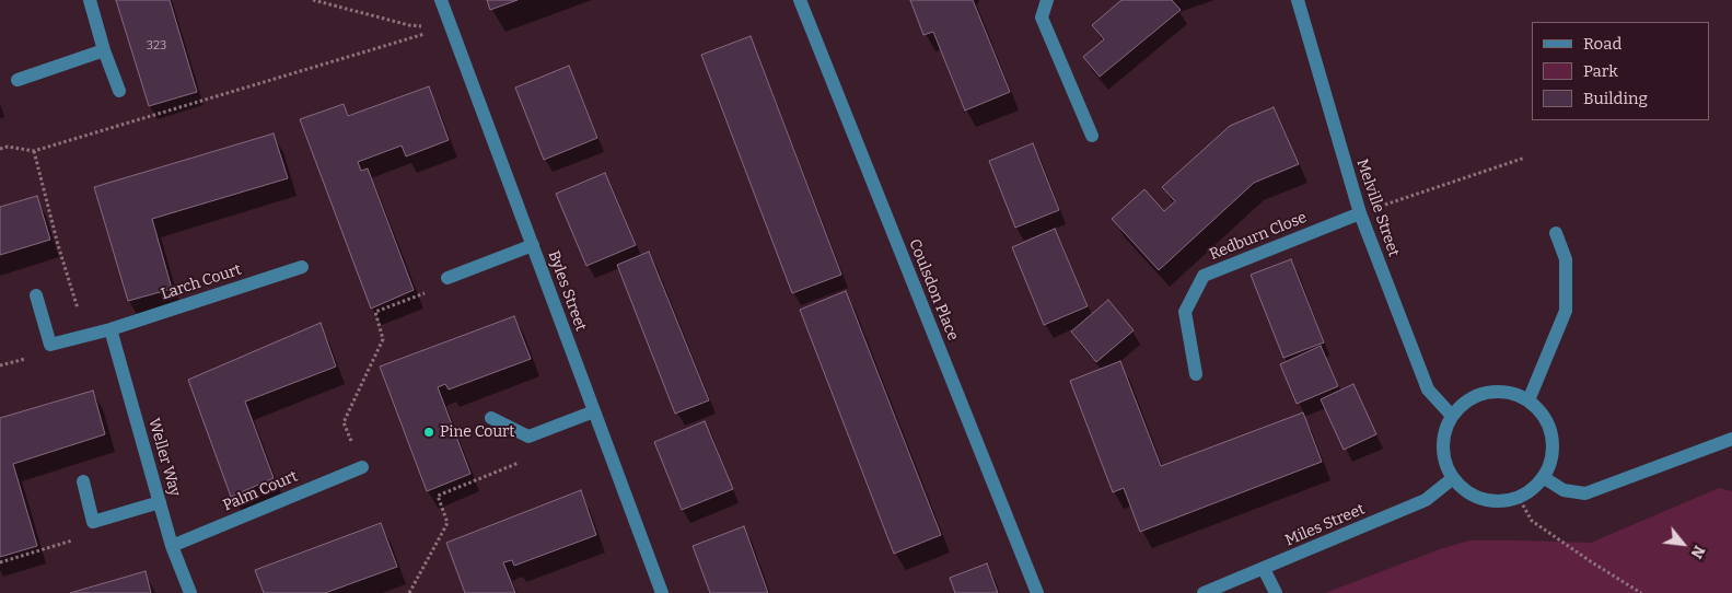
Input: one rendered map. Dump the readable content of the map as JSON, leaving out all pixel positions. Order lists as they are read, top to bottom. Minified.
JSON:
{"streets":{"street":["Melville Street","Redburn Close","Larch Court","Coulsdon Place","Byles Street","Weller Way","Palm Court","Miles Street"]},"crossings":[["Melville Street","Redburn Close"],["Melville Street","Miles Street"],["Larch Court","Weller Way"],["Weller Way","Palm Court"]],"places":["Pine Court"],"house_numbers":["323"],"legend":["Road","Park","Building"],"north":"bottom right"}
